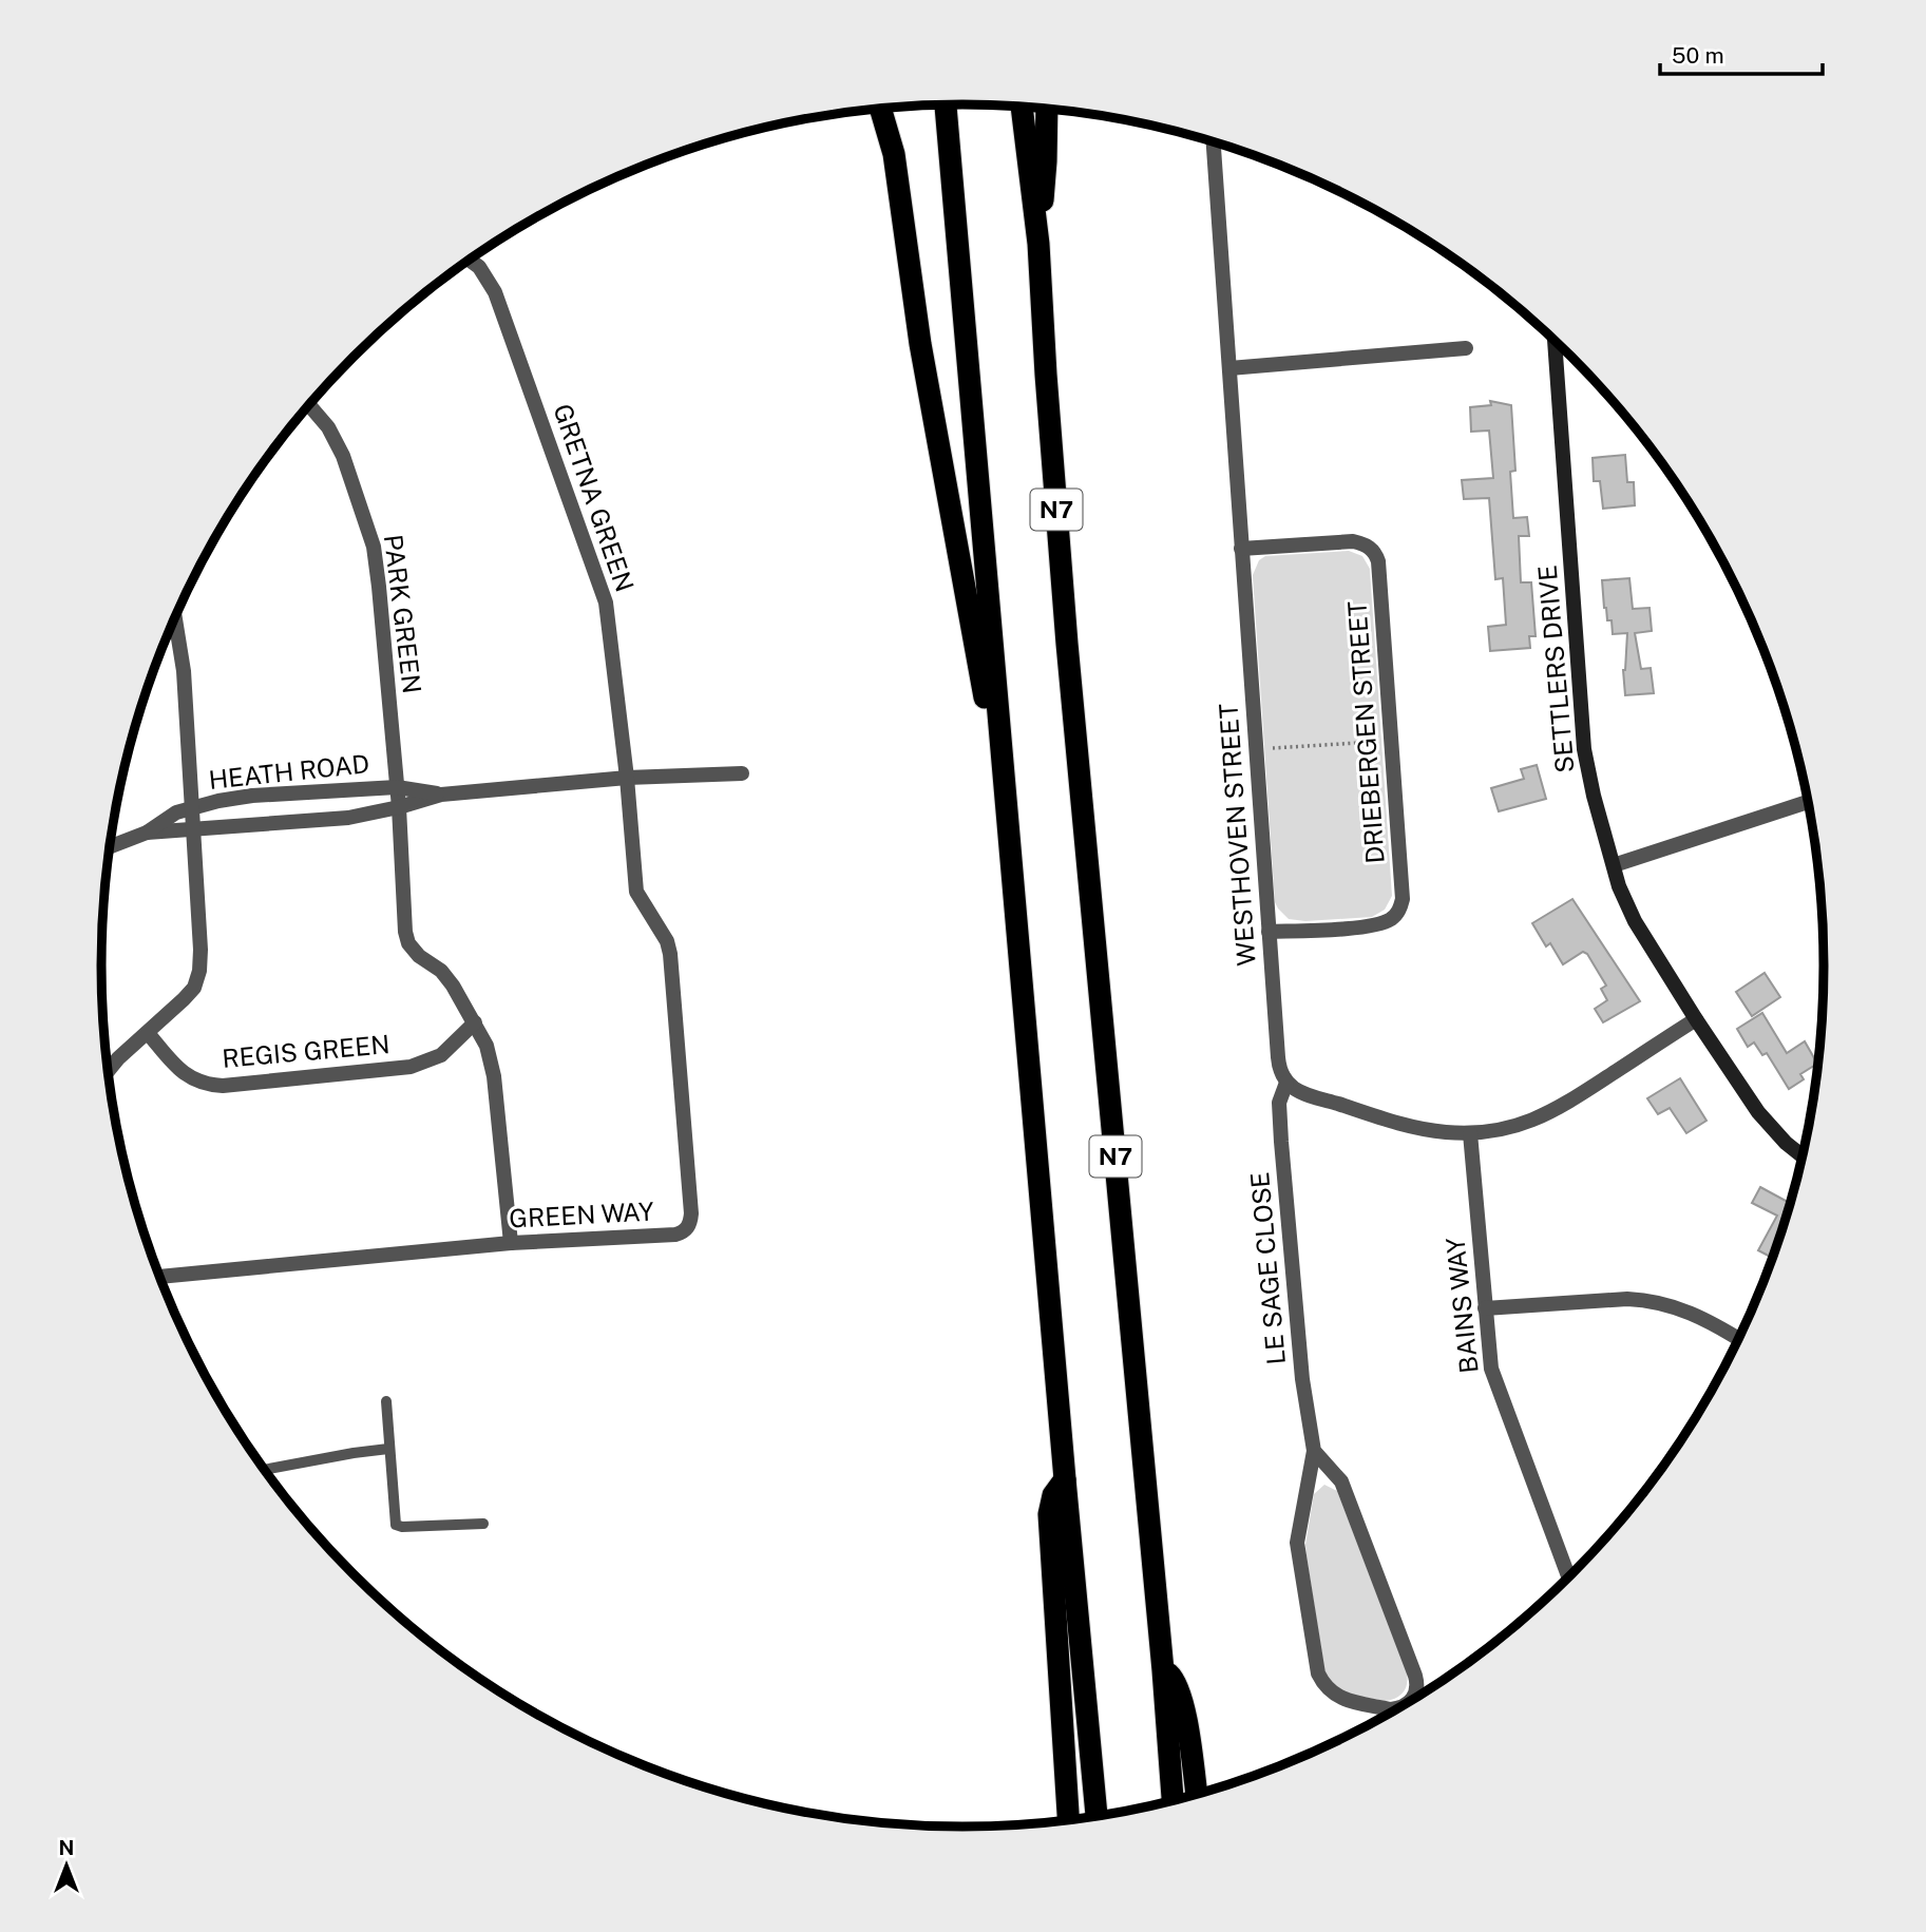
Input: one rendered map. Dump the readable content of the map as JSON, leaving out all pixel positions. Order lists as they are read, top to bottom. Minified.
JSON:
{"streets":{"highway":["N7"],"street":["GRETNA GREEN","PARK GREEN","SETTLERS DRIVE","DRIEBERGEN STREET","HEATH ROAD","WESTHOVEN STREET","REGIS GREEN","GREEN WAY","LE SAGE CLOSE","BAINS WAY"]},"crossings":[["GRETNA GREEN","HEATH ROAD"],["GRETNA GREEN","GREEN WAY"],["PARK GREEN","HEATH ROAD"],["PARK GREEN","REGIS GREEN"],["PARK GREEN","GREEN WAY"],["DRIEBERGEN STREET","WESTHOVEN STREET"],["HEATH ROAD","GREEN WAY"],["WESTHOVEN STREET","LE SAGE CLOSE"]],"scale_bar":"50 m","north":"top"}
